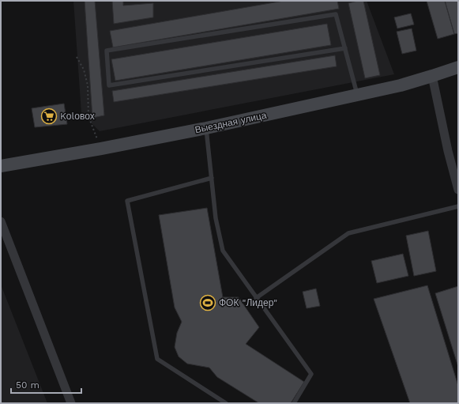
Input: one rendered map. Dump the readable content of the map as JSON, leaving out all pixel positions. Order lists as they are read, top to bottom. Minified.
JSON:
{"streets":{"street":["Выездная улица"]},"places":{"supermarket":["Kоlовох"],"sports":["ФОК \"Лидер\""]},"scale_bar":"50 m"}
